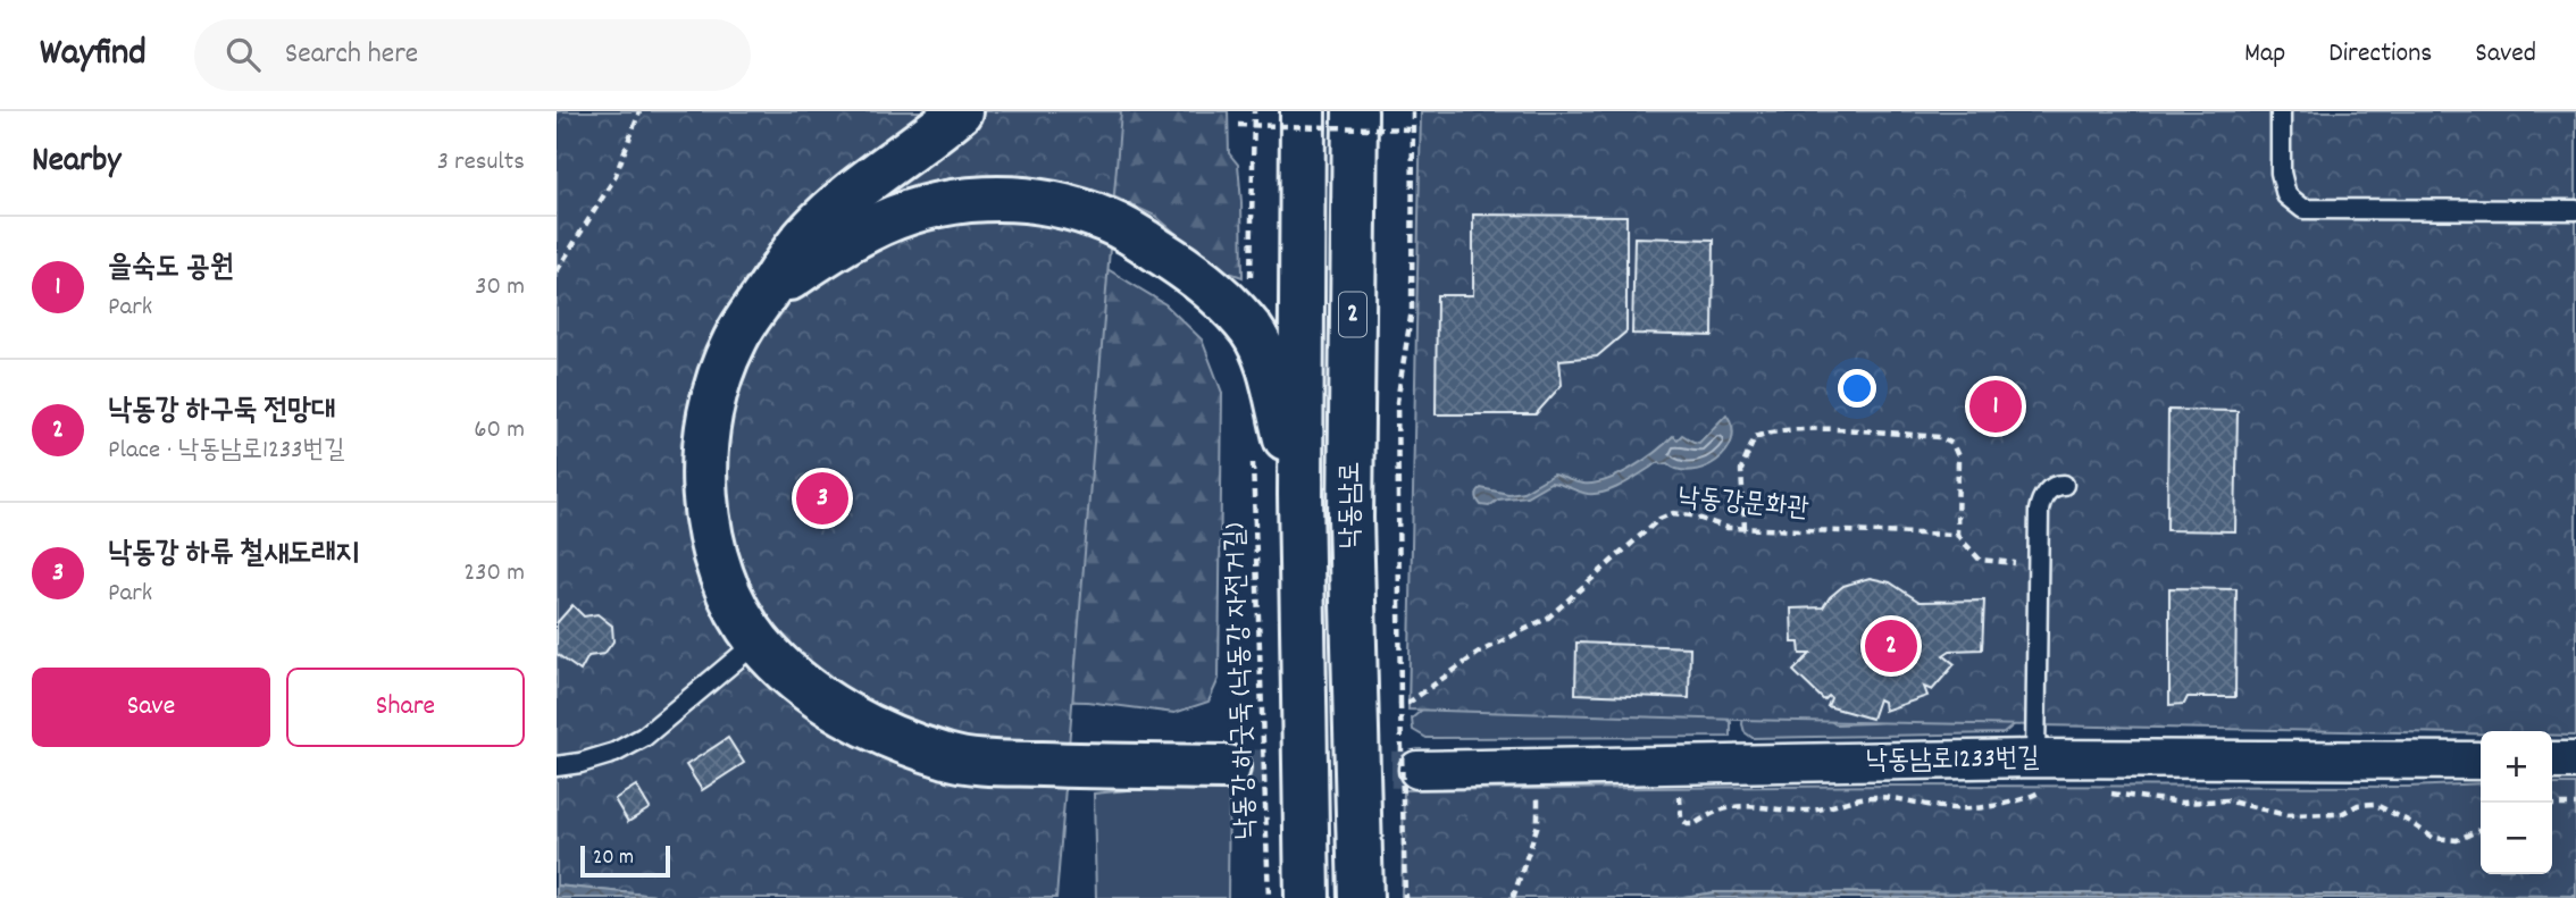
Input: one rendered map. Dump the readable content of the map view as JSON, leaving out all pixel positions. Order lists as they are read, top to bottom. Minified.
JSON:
{"streets":{"main road":["2","낙동남로"],"street":["낙동남로1233번길"],"path":["낙동강문화관","낙동강 하굿둑 (낙동강 자전거길)"]},"scale_bar":"20 m","page":{"header":"Wayfind","search":"Search here","nav":["Map","Directions","Saved"],"heading":["Nearby","3 results"],"list":[{"mark":"1","name":"을숙도 공원","note":"Park","value":"30 m"},{"mark":"2","name":"낙동강 하구둑 전망대","note":"Place · 낙동남로1233번길","value":"60 m"},{"mark":"3","name":"낙동강 하류 철새도래지","note":"Park","value":"230 m"}],"pins":["1","3","2"],"buttons":["Save","Share"],"map_buttons":["+","−"],"scale":"20 m"}}
